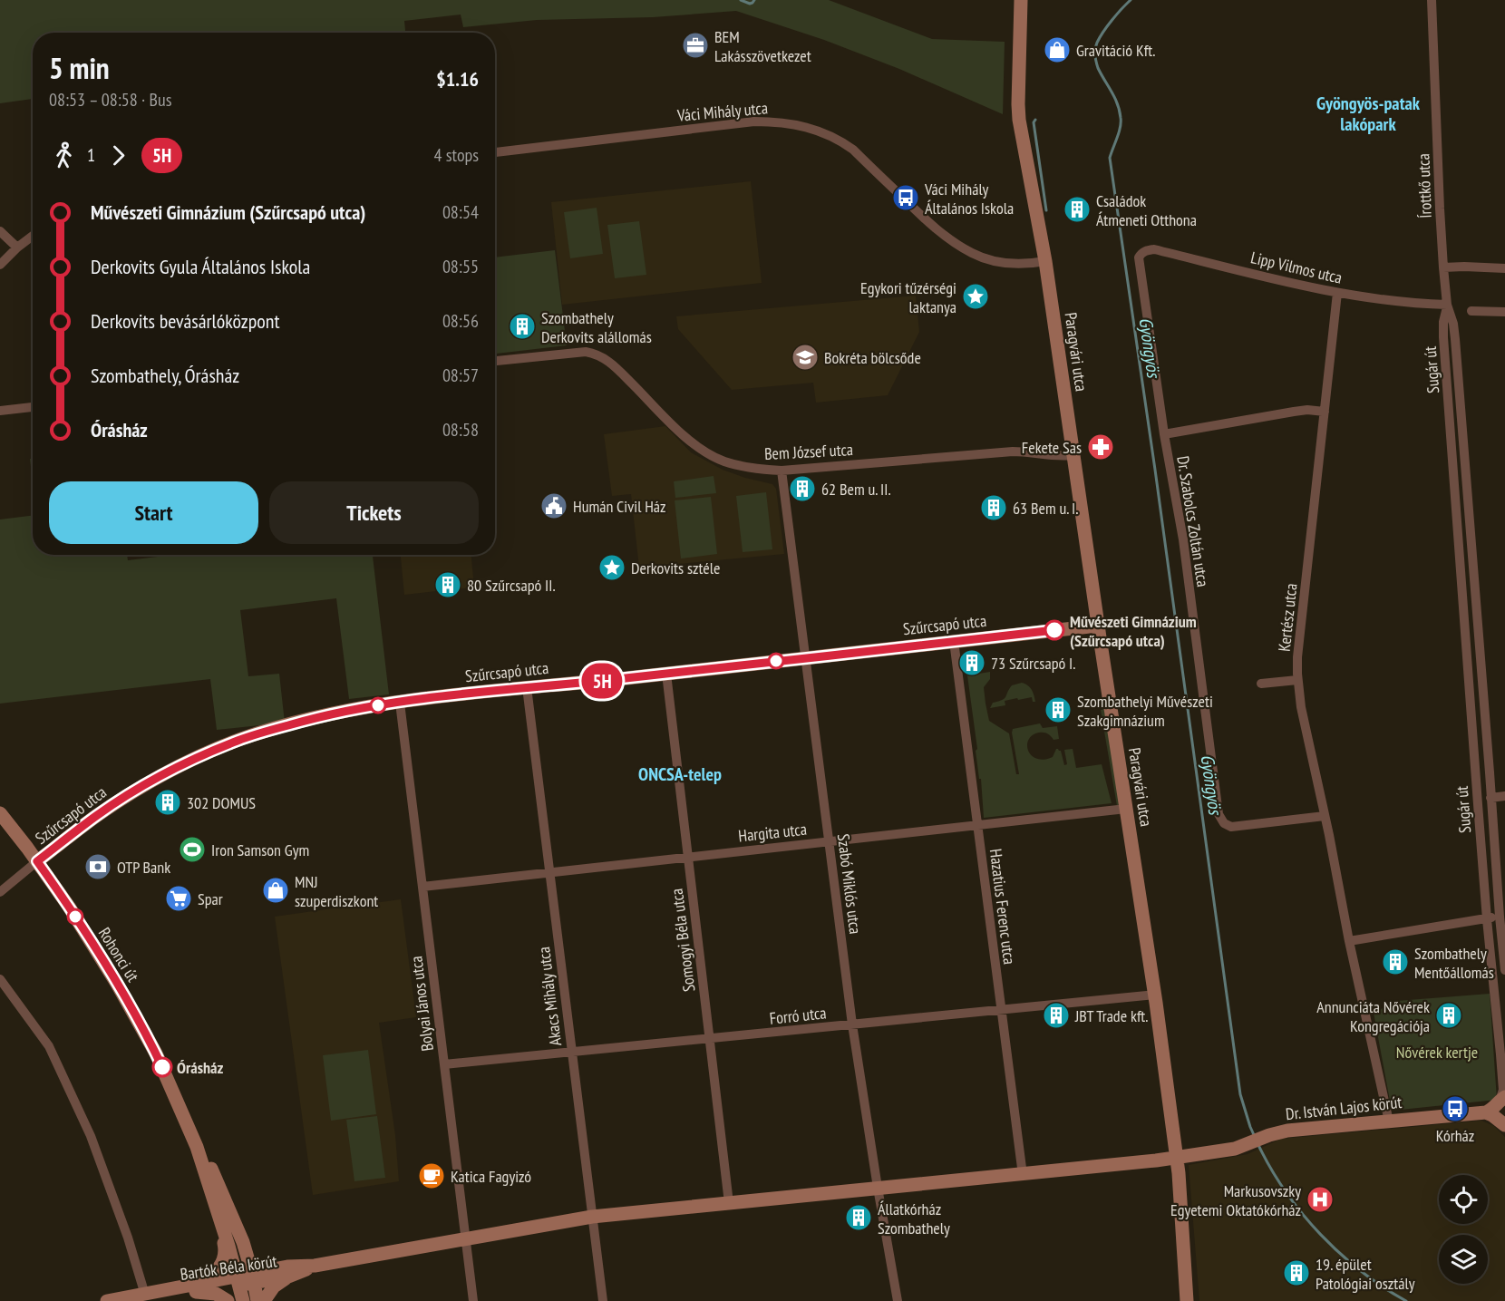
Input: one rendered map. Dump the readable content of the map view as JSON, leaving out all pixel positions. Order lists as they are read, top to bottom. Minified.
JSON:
{"streets":{"street":["Váci Mihály utca","Írottkő utca","Lipp Vilmos utca","Paragvári utca","Sugár út","Bem József utca","Dr. Szabolcs Zoltán utca","Kertész utca","Szűrcsapó utca","Hargita utca","Szabó Miklós utca","Hazatius Ferenc utca","Somogyi Béla utca","Rohonci út","Akacs Mihály utca","Bolyai János utca","Forró utca","Dr. István Lajos körút","Bartók Béla körút"]},"crossings":[["Váci Mihály utca","Paragvári utca"],["Írottkő utca","Lipp Vilmos utca"],["Írottkő utca","Sugár út"],["Lipp Vilmos utca","Sugár út"],["Lipp Vilmos utca","Dr. Szabolcs Zoltán utca"],["Lipp Vilmos utca","Kertész utca"],["Paragvári utca","Bem József utca"],["Paragvári utca","Szűrcsapó utca"],["Paragvári utca","Hargita utca"],["Paragvári utca","Forró utca"],["Paragvári utca","Dr. István Lajos körút"],["Sugár út","Dr. István Lajos körút"],["Bem József utca","Szabó Miklós utca"],["Dr. Szabolcs Zoltán utca","Kertész utca"],["Kertész utca","Dr. István Lajos körút"],["Szűrcsapó utca","Szabó Miklós utca"],["Szűrcsapó utca","Hazatius Ferenc utca"],["Szűrcsapó utca","Somogyi Béla utca"],["Szűrcsapó utca","Rohonci út"],["Szűrcsapó utca","Akacs Mihály utca"],["Szűrcsapó utca","Bolyai János utca"],["Hargita utca","Szabó Miklós utca"],["Hargita utca","Hazatius Ferenc utca"],["Hargita utca","Somogyi Béla utca"],["Hargita utca","Akacs Mihály utca"],["Hargita utca","Bolyai János utca"],["Szabó Miklós utca","Forró utca"],["Szabó Miklós utca","Dr. István Lajos körút"],["Hazatius Ferenc utca","Forró utca"],["Hazatius Ferenc utca","Dr. István Lajos körút"],["Somogyi Béla utca","Forró utca"],["Somogyi Béla utca","Dr. István Lajos körút"],["Somogyi Béla utca","Bartók Béla körút"],["Rohonci út","Bartók Béla körút"],["Akacs Mihály utca","Forró utca"],["Akacs Mihály utca","Bartók Béla körút"],["Bolyai János utca","Forró utca"],["Bolyai János utca","Bartók Béla körút"],["Dr. István Lajos körút","Bartók Béla körút"]],"districts":["Gyöngyös-patak lakópark","ONCSA-telep"],"water":["Gyöngyös"],"parks":["Nővérek kertje"],"places":{"office":["BEM Lakásszövetkezet"],"shop":["Gravitáció Kft.","MNJ szuperdiszkont"],"bus stop":["Váci Mihály Általános Iskola","Kórház"],"building":["Családok Átmeneti Otthona","Szombathely Derkovits alállomás","62 Bem u. II.","63 Bem u. I.","80 Szűrcsapó II.","73 Szűrcsapó I.","Szombathelyi Művészeti Szakgimnázium","302 DOMUS","Szombathely Mentőállomás","JBT Trade kft.","Annunciáta Nővérek Kongregációja","Állatkórház Szombathely","19. épület Patológiai osztály"],"place":["Egykori tűzérségi laktanya","Derkovits sztéle"],"school or university":["Bokréta bölcsőde"],"pharmacy":["Fekete Sas"],"public building":["Humán Civil Ház"],"other":["Művészeti Gimnázium (Szűrcsapó utca)","Órásház"],"sports":["Iron Samson Gym"],"bank":["OTP Bank"],"supermarket":["Spar"],"cafe":["Katica Fagyizó"],"hospital":["Markusovszky Egyetemi Oktatókórház"]},"lines":["bus line 5H"],"page":{"on_map":"5H","heading":["5 min","08:53 – 08:58 · Bus","$1.16"],"legs":["1","5H","4 stops"],"list":[{"name":"Művészeti Gimnázium (Szűrcsapó utca)","value":"08:54"},{"name":"Derkovits Gyula Általános Iskola","value":"08:55"},{"name":"Derkovits bevásárlóközpont","value":"08:56"},{"name":"Szombathely, Órásház","value":"08:57"},{"name":"Órásház","value":"08:58"}],"buttons":["Start","Tickets"]}}
